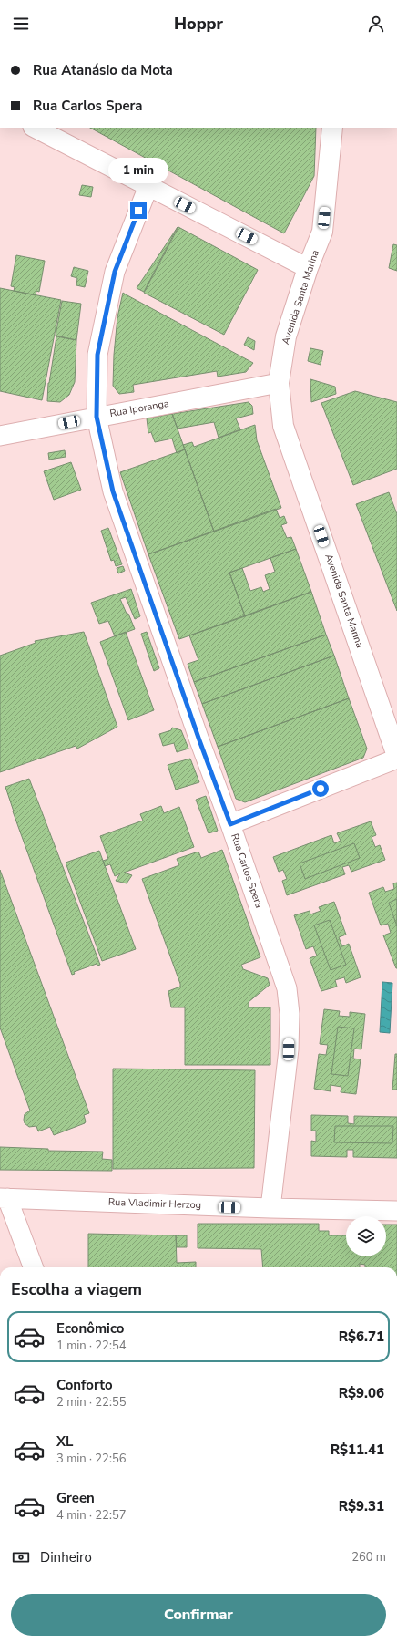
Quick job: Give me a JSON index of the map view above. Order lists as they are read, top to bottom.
{
  "streets": {
    "street": [
      "Avenida Santa Marina",
      "Rua Iporanga",
      "Rua Carlos Spera",
      "Rua Vladimir Herzog"
    ]
  },
  "crossings": [
    ["Avenida Santa Marina", "Rua Iporanga"],
    ["Rua Iporanga", "Rua Carlos Spera"],
    ["Rua Carlos Spera", "Rua Vladimir Herzog"]
  ],
  "page": {
    "header": "Hoppr",
    "banner": ["Rua Atanásio da Mota", "Rua Carlos Spera"],
    "bubble": "1 min",
    "heading": "Escolha a viagem",
    "list": [
      {
        "name": "Econômico",
        "note": "1 min · 22:54",
        "value": "R$6.71"
      },
      {
        "name": "Conforto",
        "note": "2 min · 22:55",
        "value": "R$9.06"
      },
      {
        "name": "XL",
        "note": "3 min · 22:56",
        "value": "R$11.41"
      },
      {
        "name": "Green",
        "note": "4 min · 22:57",
        "value": "R$9.31"
      }
    ],
    "pay": ["Dinheiro", "260 m"],
    "buttons": "Confirmar"
  }
}
